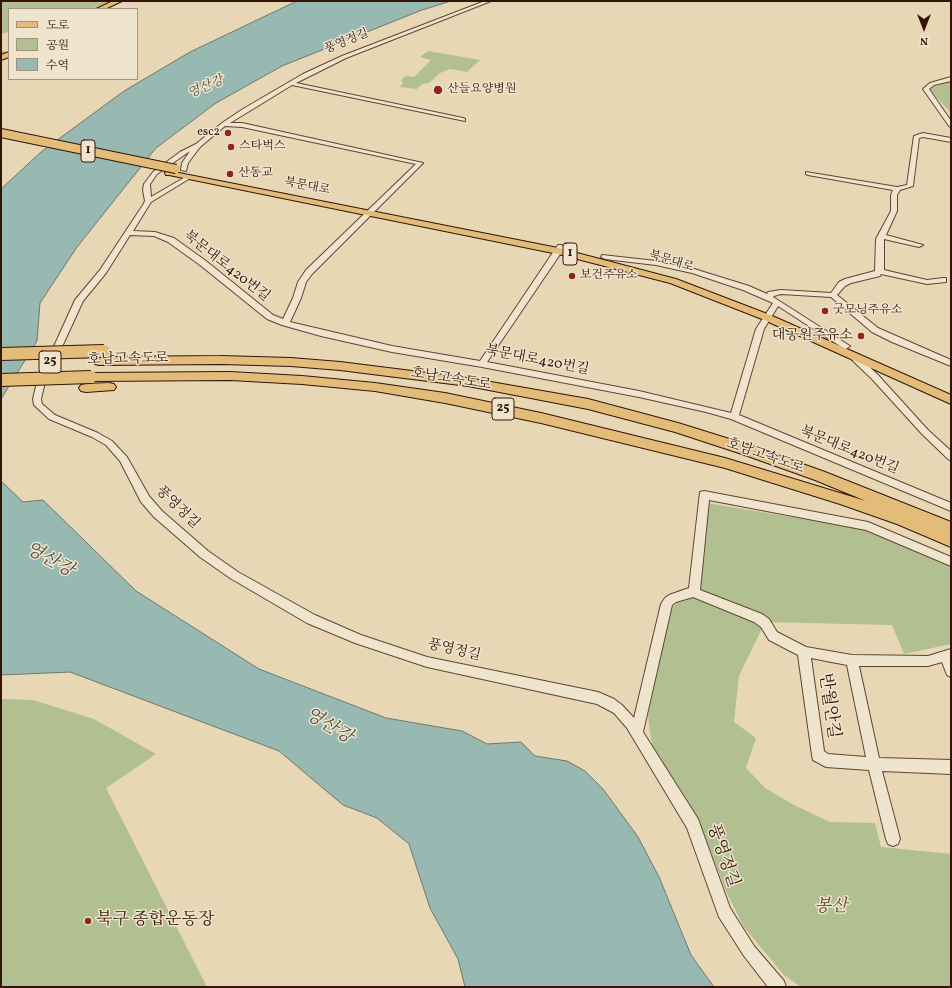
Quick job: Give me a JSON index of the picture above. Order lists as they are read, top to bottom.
{
  "streets": {
    "highway": ["호남고속도로", "25"],
    "main road": ["1", "북문대로"],
    "street": ["풍영정길", "북문대로420번길", "반월안길"]
  },
  "crossings": [
    ["풍영정길", "북문대로420번길"],
    ["1", "북문대로"]
  ],
  "water": ["영산강"],
  "parks": ["봉산"],
  "places": [
    "산들요양병원",
    "esc2",
    "스타벅스",
    "산동교",
    "보건주유소",
    "굿모닝주유소",
    "대공원주유소",
    "북구 종합운동장"
  ],
  "legend": ["도로", "공원", "수역"],
  "north": "bottom"
}
